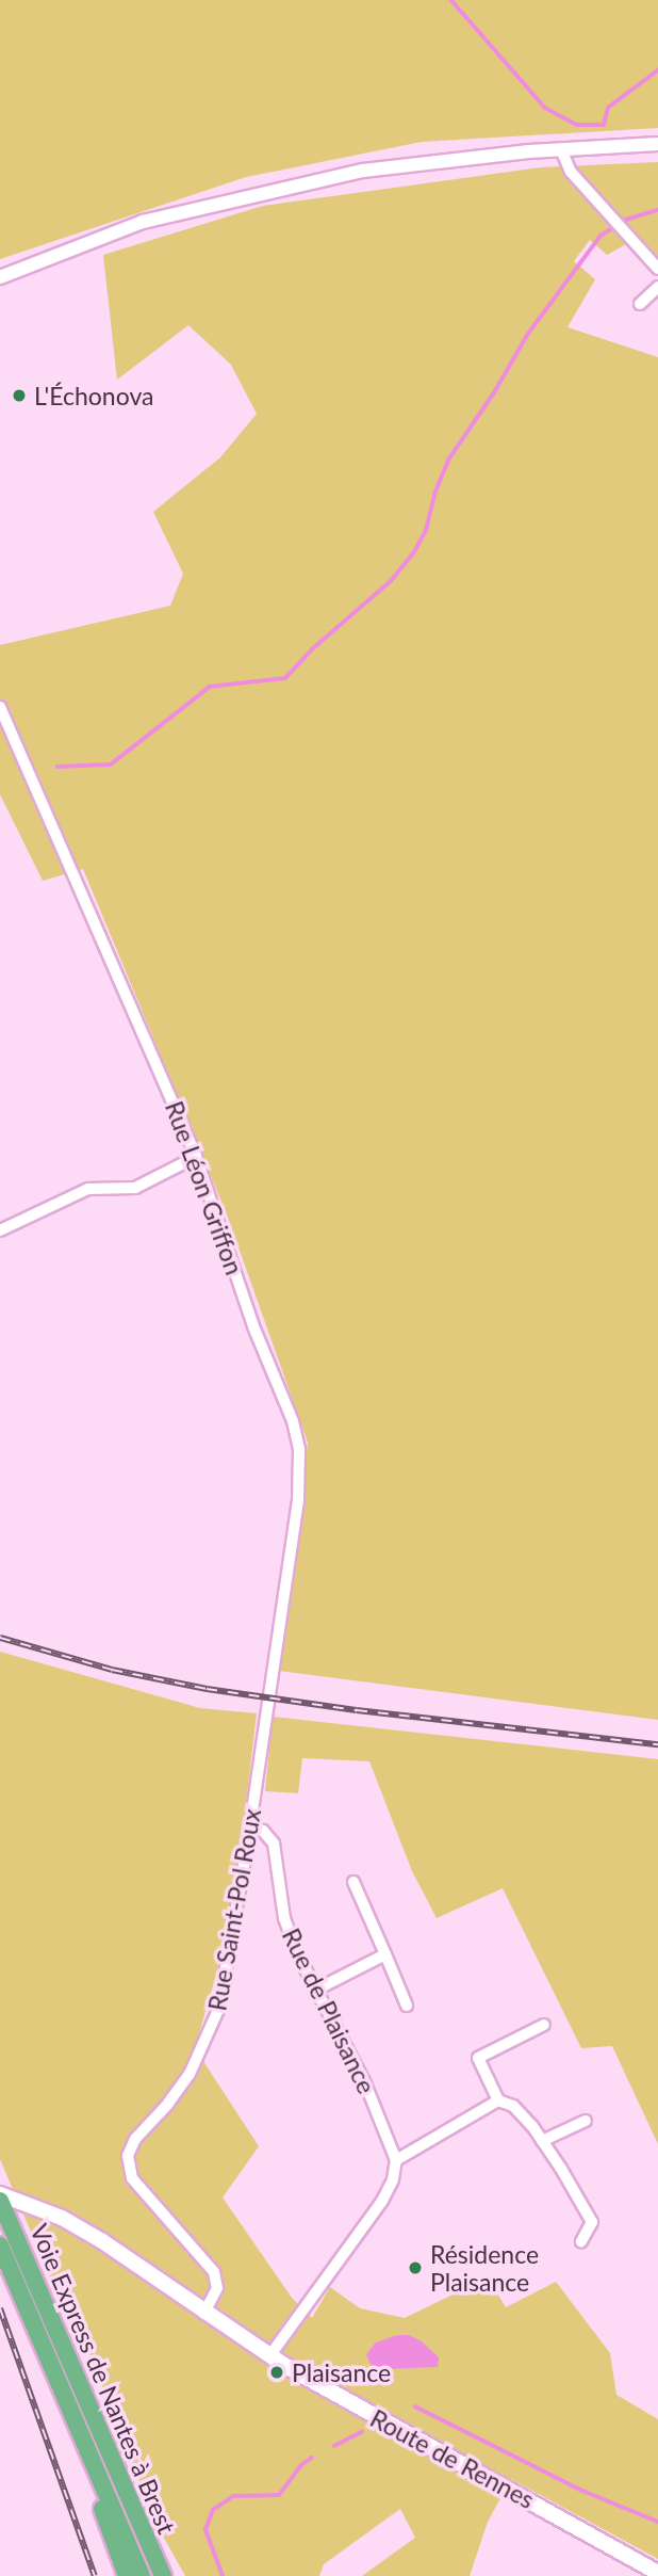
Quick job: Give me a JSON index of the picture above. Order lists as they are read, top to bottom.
{
  "streets": {
    "highway": ["Voie Express de Nantes à Brest"],
    "main road": ["Route de Rennes"],
    "street": ["Rue Léon Griffon", "Rue Saint-Pol Roux", "Rue de Plaisance"]
  },
  "crossings": [
    ["Rue Léon Griffon", "Rue Saint-Pol Roux"],
    ["Rue Saint-Pol Roux", "Rue de Plaisance"],
    ["Rue Saint-Pol Roux", "Route de Rennes"]
  ],
  "places": ["L'Échonova", "Résidence Plaisance", "Plaisance"]
}
